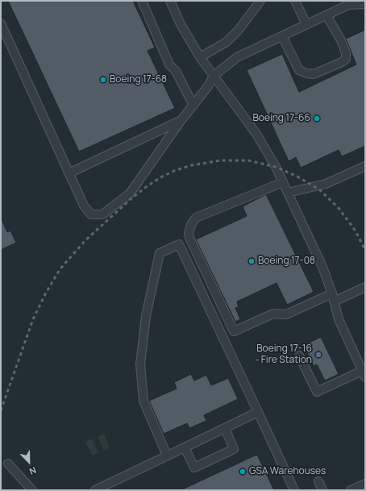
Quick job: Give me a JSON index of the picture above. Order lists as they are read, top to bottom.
{
  "places": [
    "Boeing 17-68",
    "Boeing 17-66",
    "Boeing 17-08",
    "Boeing 17-16 - Fire Station",
    "GSA Warehouses"
  ],
  "north": "bottom right"
}
